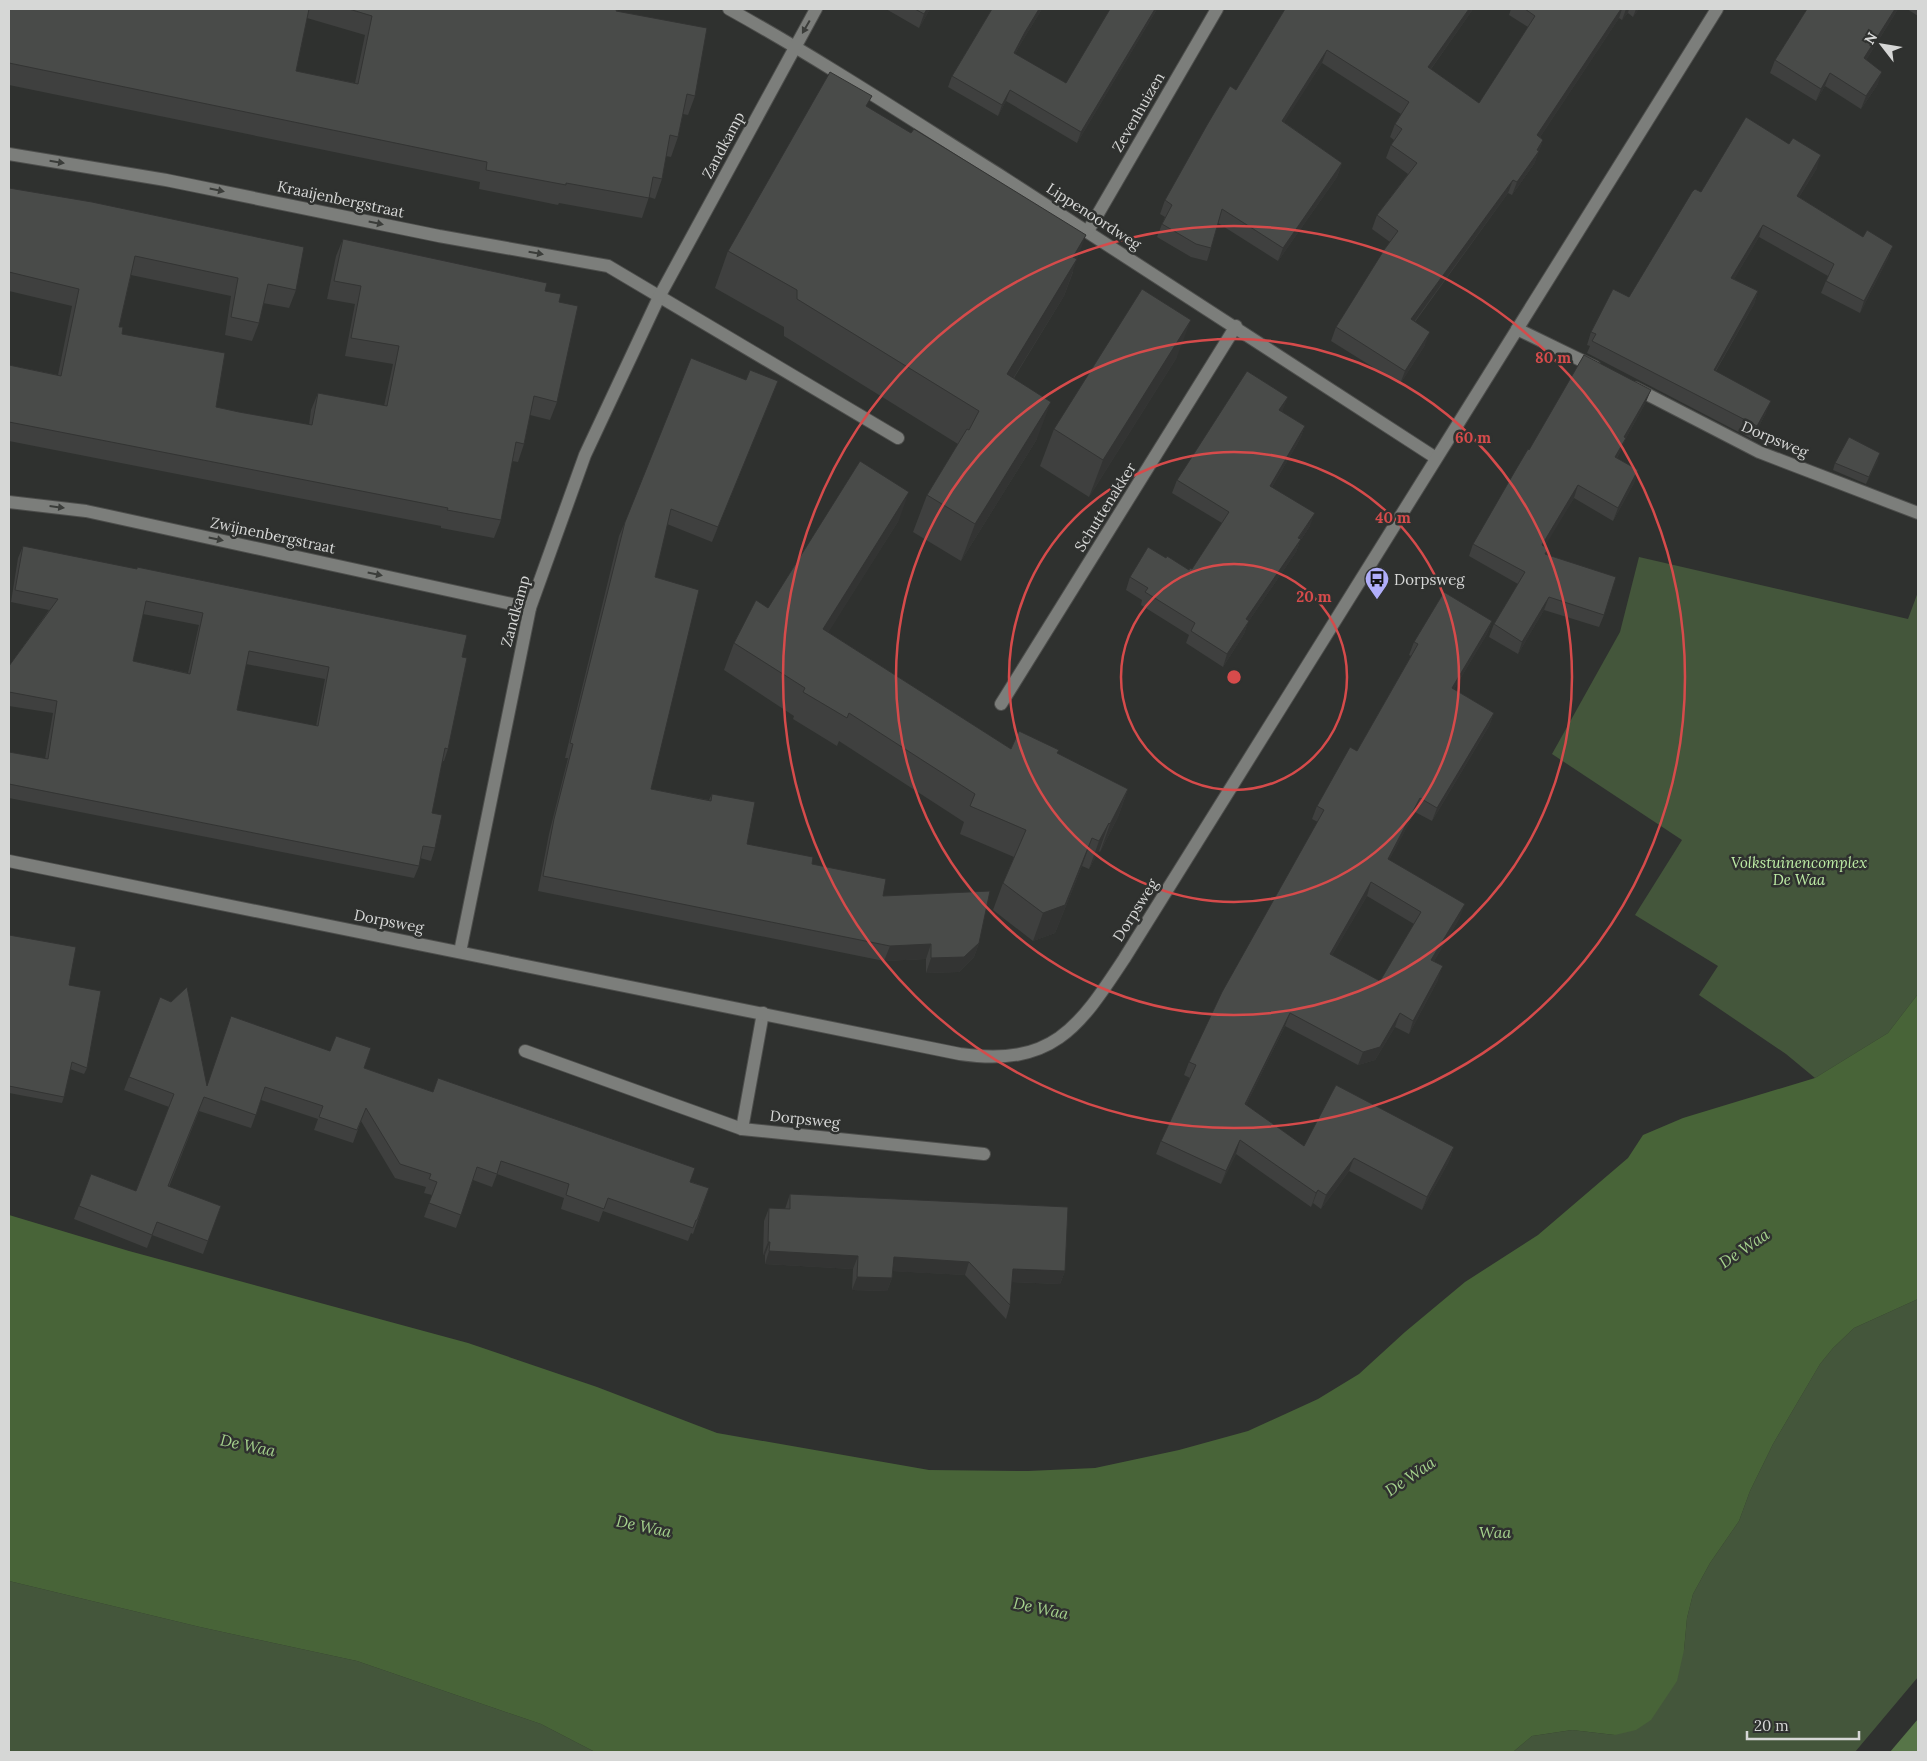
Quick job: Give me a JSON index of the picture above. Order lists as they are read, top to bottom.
{
  "streets": {
    "street": [
      "Zevenhuizen",
      "Zandkamp",
      "Kraaijenbergstraat",
      "Lippenoordweg",
      "Dorpsweg",
      "Schuttenakker",
      "Zwijnenbergstraat"
    ]
  },
  "crossings": [
    ["Zevenhuizen", "Lippenoordweg"],
    ["Zandkamp", "Kraaijenbergstraat"],
    ["Zandkamp", "Lippenoordweg"],
    ["Zandkamp", "Dorpsweg"],
    ["Zandkamp", "Zwijnenbergstraat"],
    ["Lippenoordweg", "Dorpsweg"],
    ["Lippenoordweg", "Schuttenakker"]
  ],
  "one_way": ["Kraaijenbergstraat", "Zwijnenbergstraat"],
  "water": ["De Waa", "Waa"],
  "parks": ["Volkstuinencomplex De Waa"],
  "places": {
    "bus stop": ["Dorpsweg"]
  },
  "scale_bar": "20 m",
  "north": "top left",
  "rings": [
    "80 m",
    "60 m",
    "40 m",
    "20 m"
  ]
}
